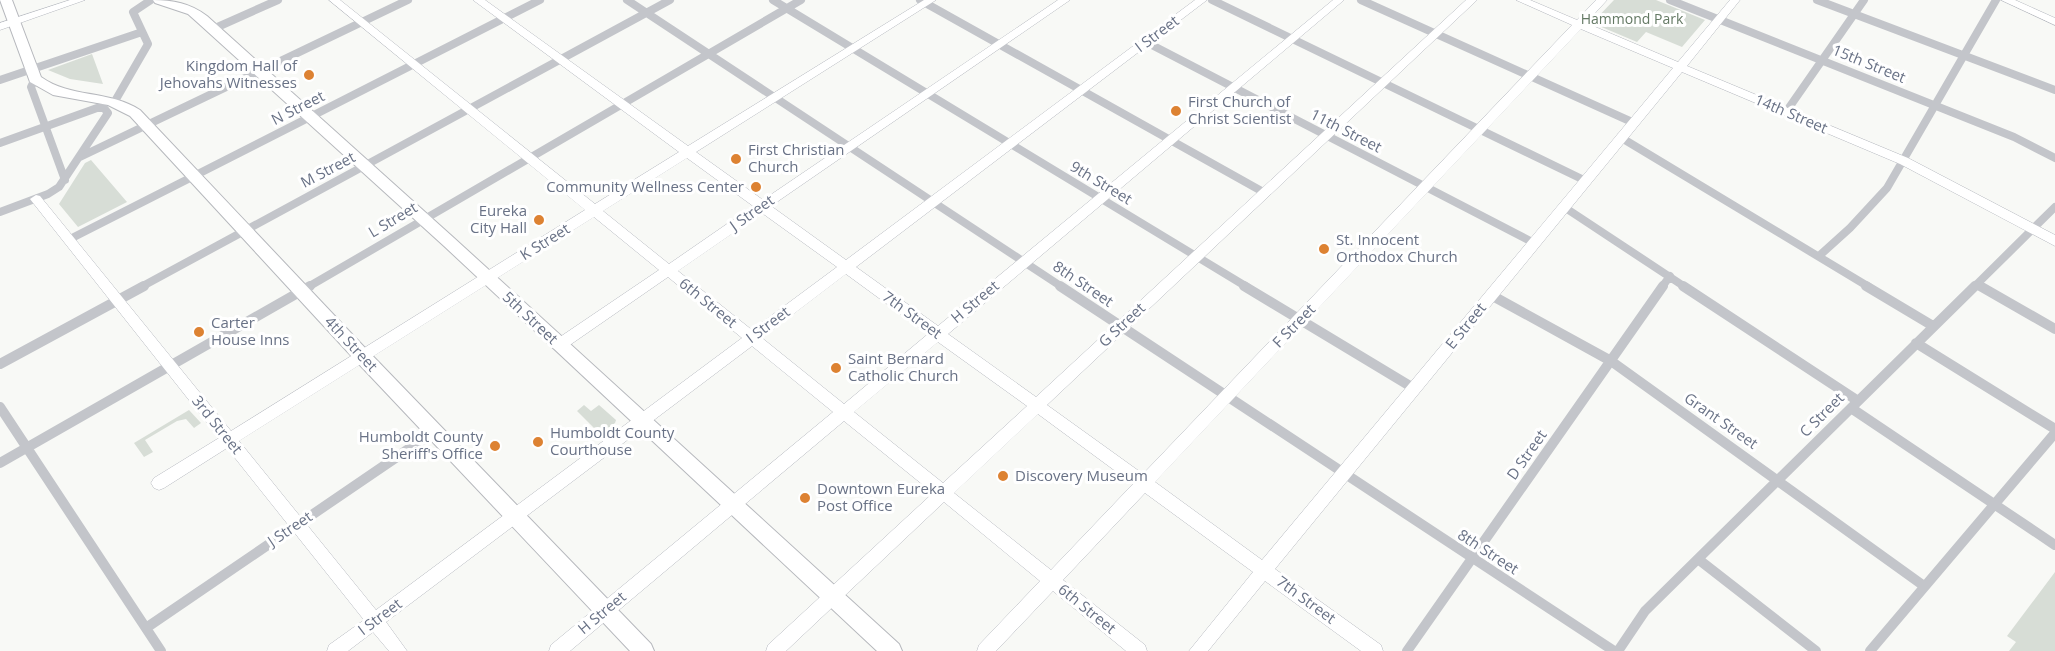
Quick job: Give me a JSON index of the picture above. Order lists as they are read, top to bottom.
{
  "streets": {
    "highway": ["5th Street", "4th Street"],
    "street": [
      "I Street",
      "15th Street",
      "N Street",
      "14th Street",
      "11th Street",
      "M Street",
      "9th Street",
      "J Street",
      "L Street",
      "K Street",
      "8th Street",
      "H Street",
      "6th Street",
      "7th Street",
      "G Street",
      "F Street",
      "E Street",
      "C Street",
      "Grant Street",
      "3rd Street",
      "D Street"
    ]
  },
  "crossings": [
    ["I Street", "11th Street"],
    ["I Street", "9th Street"],
    ["I Street", "8th Street"],
    ["I Street", "6th Street"],
    ["I Street", "7th Street"],
    ["I Street", "5th Street"],
    ["I Street", "4th Street"],
    ["I Street", "3rd Street"],
    ["15th Street", "E Street"],
    ["N Street", "6th Street"],
    ["N Street", "7th Street"],
    ["N Street", "5th Street"],
    ["N Street", "4th Street"],
    ["N Street", "3rd Street"],
    ["14th Street", "F Street"],
    ["14th Street", "E Street"],
    ["14th Street", "C Street"],
    ["11th Street", "H Street"],
    ["11th Street", "G Street"],
    ["11th Street", "F Street"],
    ["11th Street", "E Street"],
    ["M Street", "8th Street"],
    ["M Street", "6th Street"],
    ["M Street", "7th Street"],
    ["M Street", "5th Street"],
    ["M Street", "4th Street"],
    ["M Street", "3rd Street"],
    ["9th Street", "J Street"],
    ["9th Street", "L Street"],
    ["9th Street", "K Street"],
    ["9th Street", "H Street"],
    ["9th Street", "G Street"],
    ["9th Street", "F Street"],
    ["9th Street", "E Street"],
    ["J Street", "8th Street"],
    ["J Street", "6th Street"],
    ["J Street", "7th Street"],
    ["J Street", "5th Street"],
    ["J Street", "4th Street"],
    ["J Street", "3rd Street"],
    ["L Street", "8th Street"],
    ["L Street", "6th Street"],
    ["L Street", "7th Street"],
    ["L Street", "5th Street"],
    ["L Street", "4th Street"],
    ["L Street", "3rd Street"],
    ["K Street", "8th Street"],
    ["K Street", "6th Street"],
    ["K Street", "7th Street"],
    ["K Street", "5th Street"],
    ["K Street", "4th Street"],
    ["K Street", "3rd Street"],
    ["8th Street", "H Street"],
    ["8th Street", "G Street"],
    ["8th Street", "F Street"],
    ["8th Street", "E Street"],
    ["8th Street", "D Street"],
    ["H Street", "6th Street"],
    ["H Street", "7th Street"],
    ["H Street", "5th Street"],
    ["H Street", "4th Street"],
    ["6th Street", "G Street"],
    ["6th Street", "F Street"],
    ["7th Street", "G Street"],
    ["7th Street", "F Street"],
    ["7th Street", "E Street"],
    ["5th Street", "G Street"],
    ["E Street", "Grant Street"],
    ["C Street", "Grant Street"],
    ["Grant Street", "D Street"]
  ],
  "parks": ["Hammond Park"],
  "places": [
    "Kingdom Hall of Jehovahs Witnesses",
    "First Church of Christ Scientist",
    "First Christian Church",
    "Community Wellness Center",
    "Eureka City Hall",
    "St. Innocent Orthodox Church",
    "Carter House Inns",
    "Saint Bernard Catholic Church",
    "Humboldt County Courthouse",
    "Humboldt County Sheriff's Office",
    "Discovery Museum",
    "Downtown Eureka Post Office"
  ]
}
